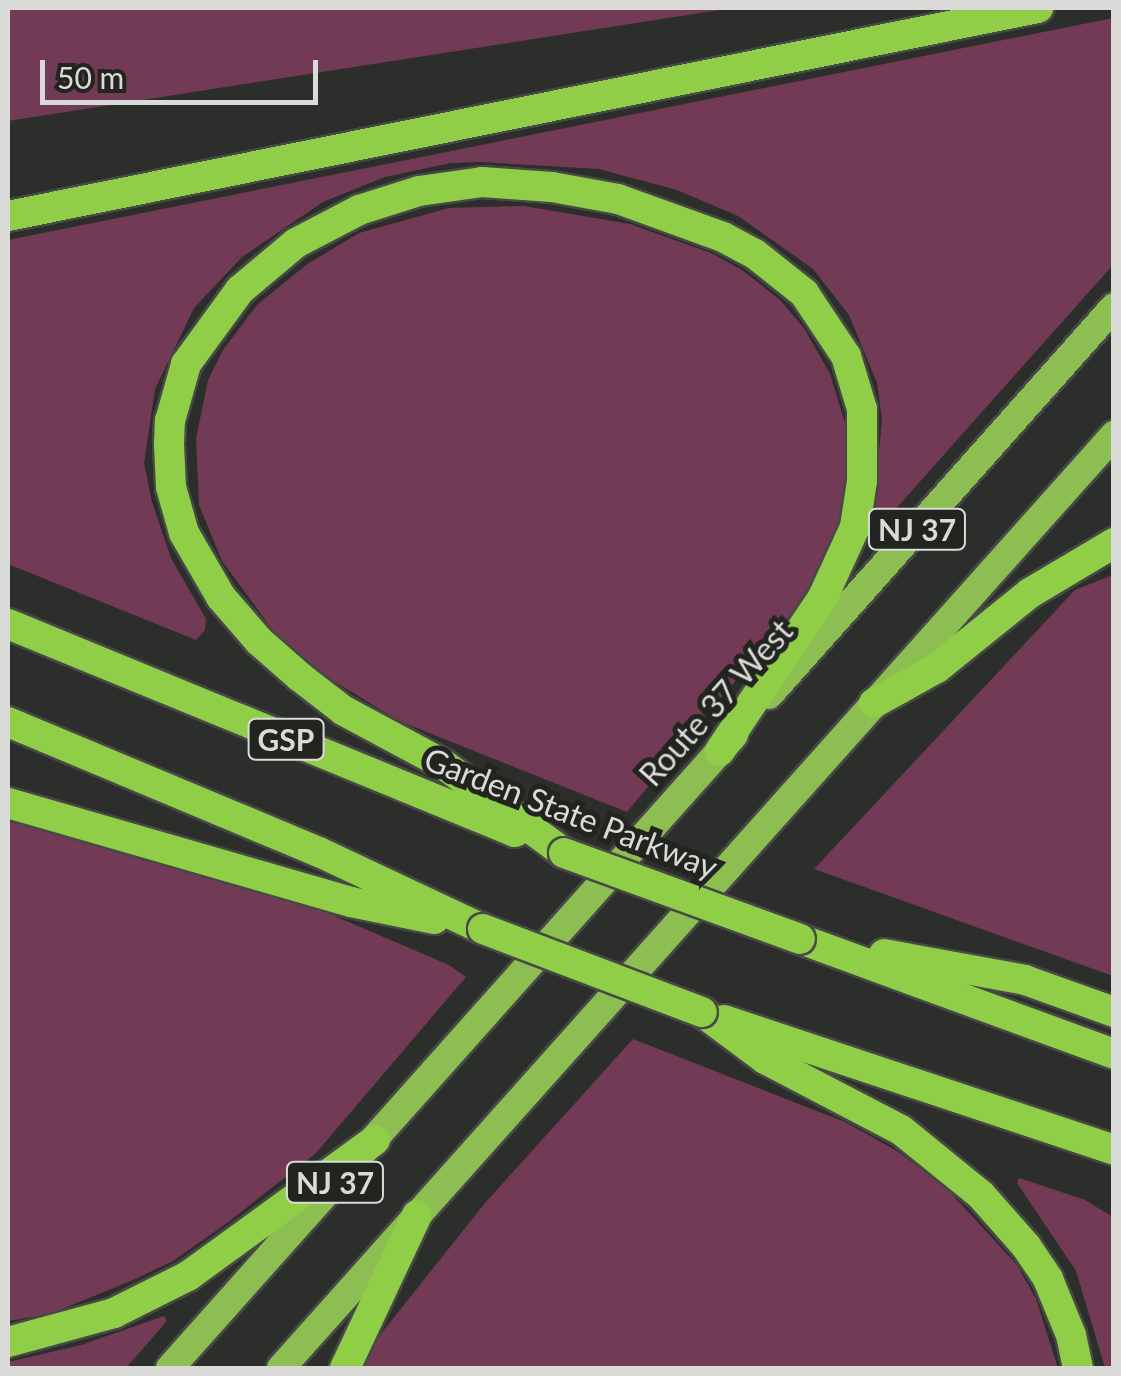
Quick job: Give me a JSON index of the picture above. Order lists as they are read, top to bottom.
{
  "streets": {
    "highway": [
      "NJ 37",
      "Route 37 West",
      "GSP",
      "Garden State Parkway"
    ]
  },
  "scale_bar": "50 m"
}
